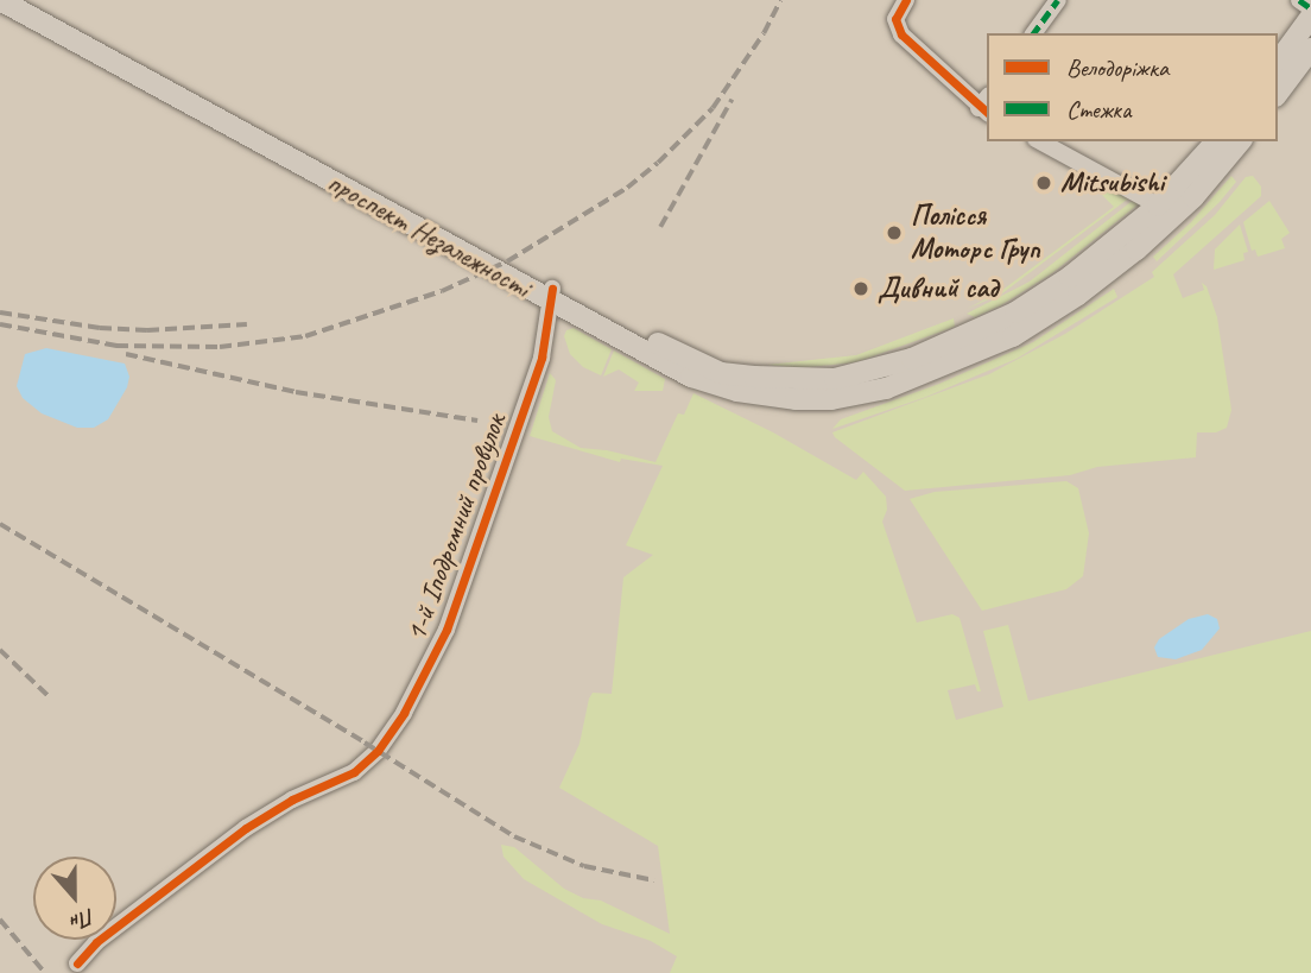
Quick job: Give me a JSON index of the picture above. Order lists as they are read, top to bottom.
{
  "streets": {
    "main road": ["проспект Незалежності"],
    "street": ["1-й Іподромний провулок"]
  },
  "crossings": [
    ["проспект Незалежності", "1-й Іподромний провулок"]
  ],
  "places": ["Mitsubishi", "Полісся Моторс Груп", "Дивний сад"],
  "legend": ["Велодоріжка", "Стежка"],
  "north": "bottom"
}
